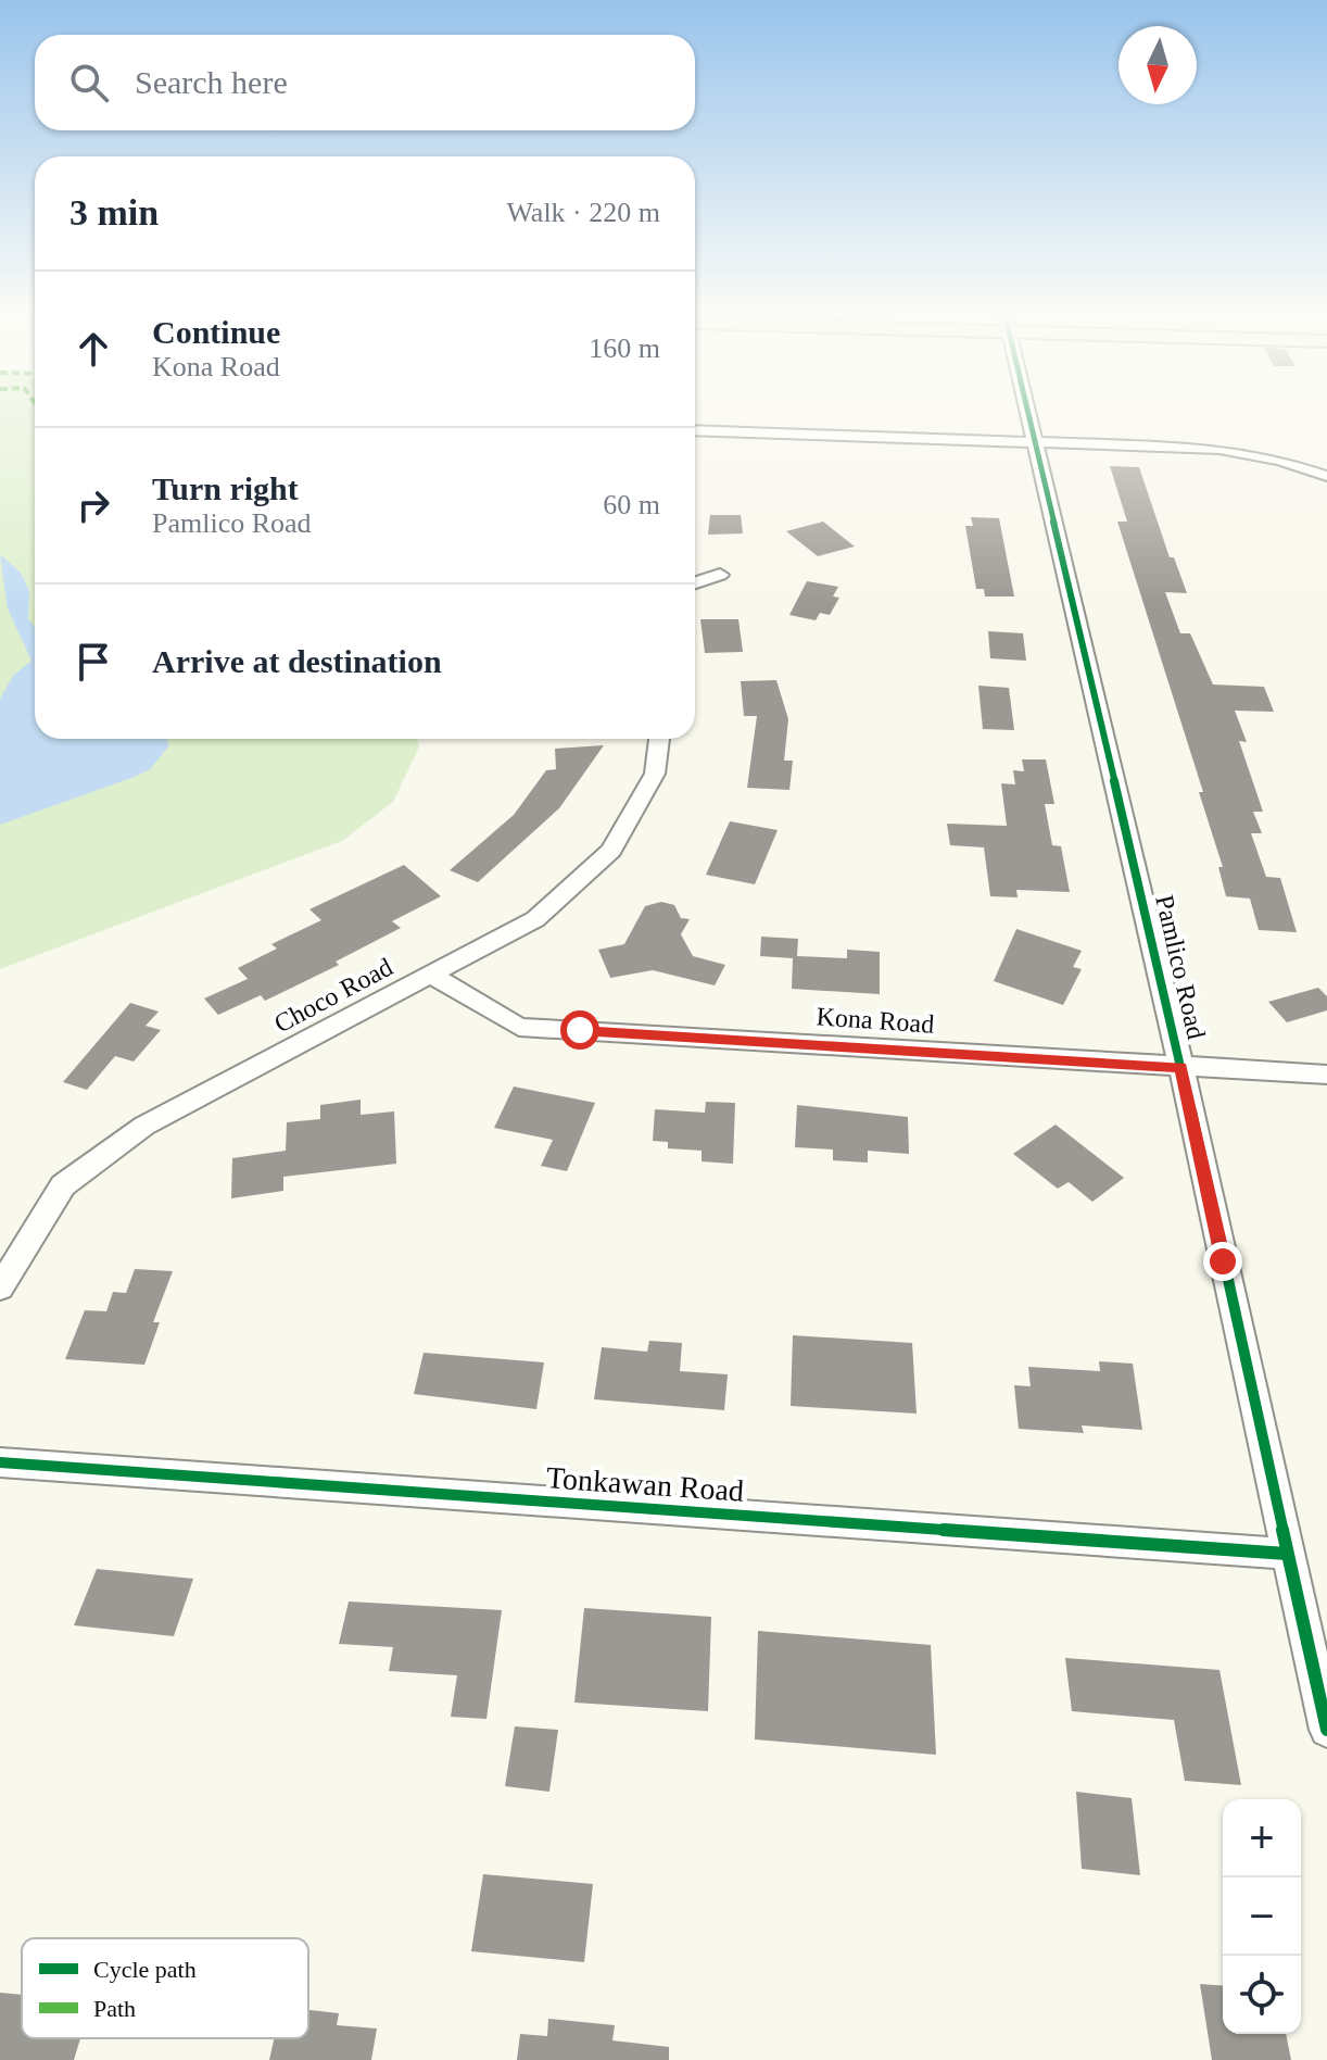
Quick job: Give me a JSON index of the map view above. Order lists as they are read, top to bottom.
{
  "streets": {
    "street": [
      "Pamlico Road",
      "Choco Road",
      "Kona Road",
      "Tonkawan Road"
    ]
  },
  "crossings": [
    ["Pamlico Road", "Kona Road"],
    ["Pamlico Road", "Tonkawan Road"],
    ["Choco Road", "Kona Road"]
  ],
  "legend": ["Cycle path", "Path"],
  "north": "bottom",
  "page": {
    "search": "Search here",
    "heading": ["3 min", "Walk · 220 m"],
    "list": [
      ["Continue", "Kona Road", "160 m"],
      ["Turn right", "Pamlico Road", "60 m"],
      "Arrive at destination"
    ],
    "map_buttons": ["+", "−"]
  }
}
